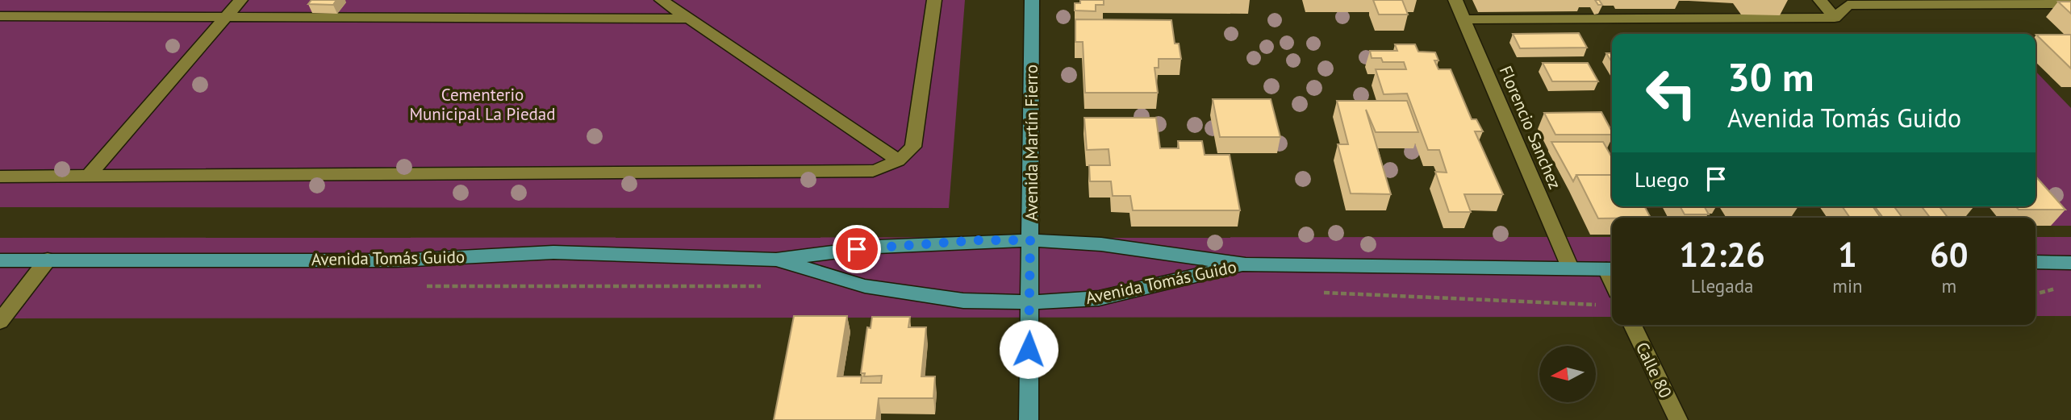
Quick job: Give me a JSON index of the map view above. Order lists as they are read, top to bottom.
{
  "streets": {
    "main road": ["Avenida Martín Fierro", "Avenida Tomás Guido"],
    "street": ["Florencio Sanchez", "Calle 80"]
  },
  "crossings": [
    ["Florencio Sanchez", "Avenida Tomás Guido"],
    ["Avenida Martín Fierro", "Avenida Tomás Guido"]
  ],
  "parks": ["Cementerio Municipal La Piedad"],
  "north": "left",
  "page": {
    "turn": ["30 m", "Avenida Tomás Guido"],
    "then": "Luego",
    "eta": [
      "12:26",
      "Llegada",
      "1",
      "min",
      "60",
      "m"
    ]
  }
}
